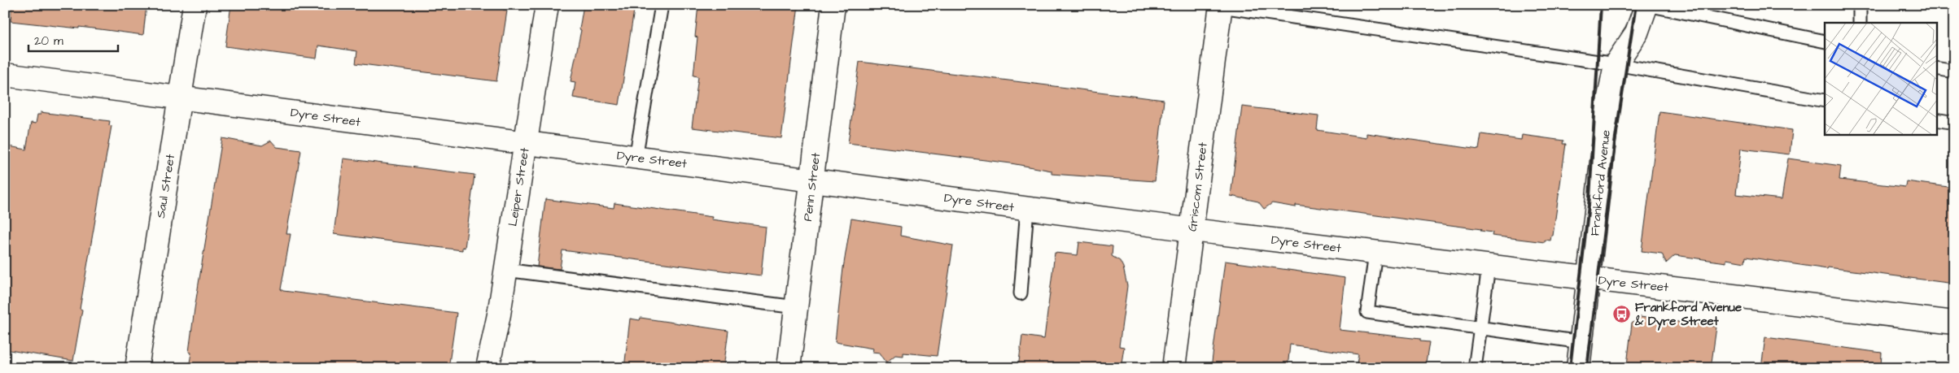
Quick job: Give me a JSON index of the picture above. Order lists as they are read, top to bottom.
{
  "streets": {
    "street": [
      "Dyre Street",
      "Frankford Avenue",
      "Saul Street",
      "Leiper Street",
      "Penn Street",
      "Griscom Street"
    ]
  },
  "crossings": [
    ["Dyre Street", "Frankford Avenue"],
    ["Dyre Street", "Saul Street"],
    ["Dyre Street", "Leiper Street"],
    ["Dyre Street", "Penn Street"],
    ["Dyre Street", "Griscom Street"]
  ],
  "places": {
    "bus stop": ["Frankford Avenue & Dyre Street"]
  },
  "scale_bar": "20 m"
}
